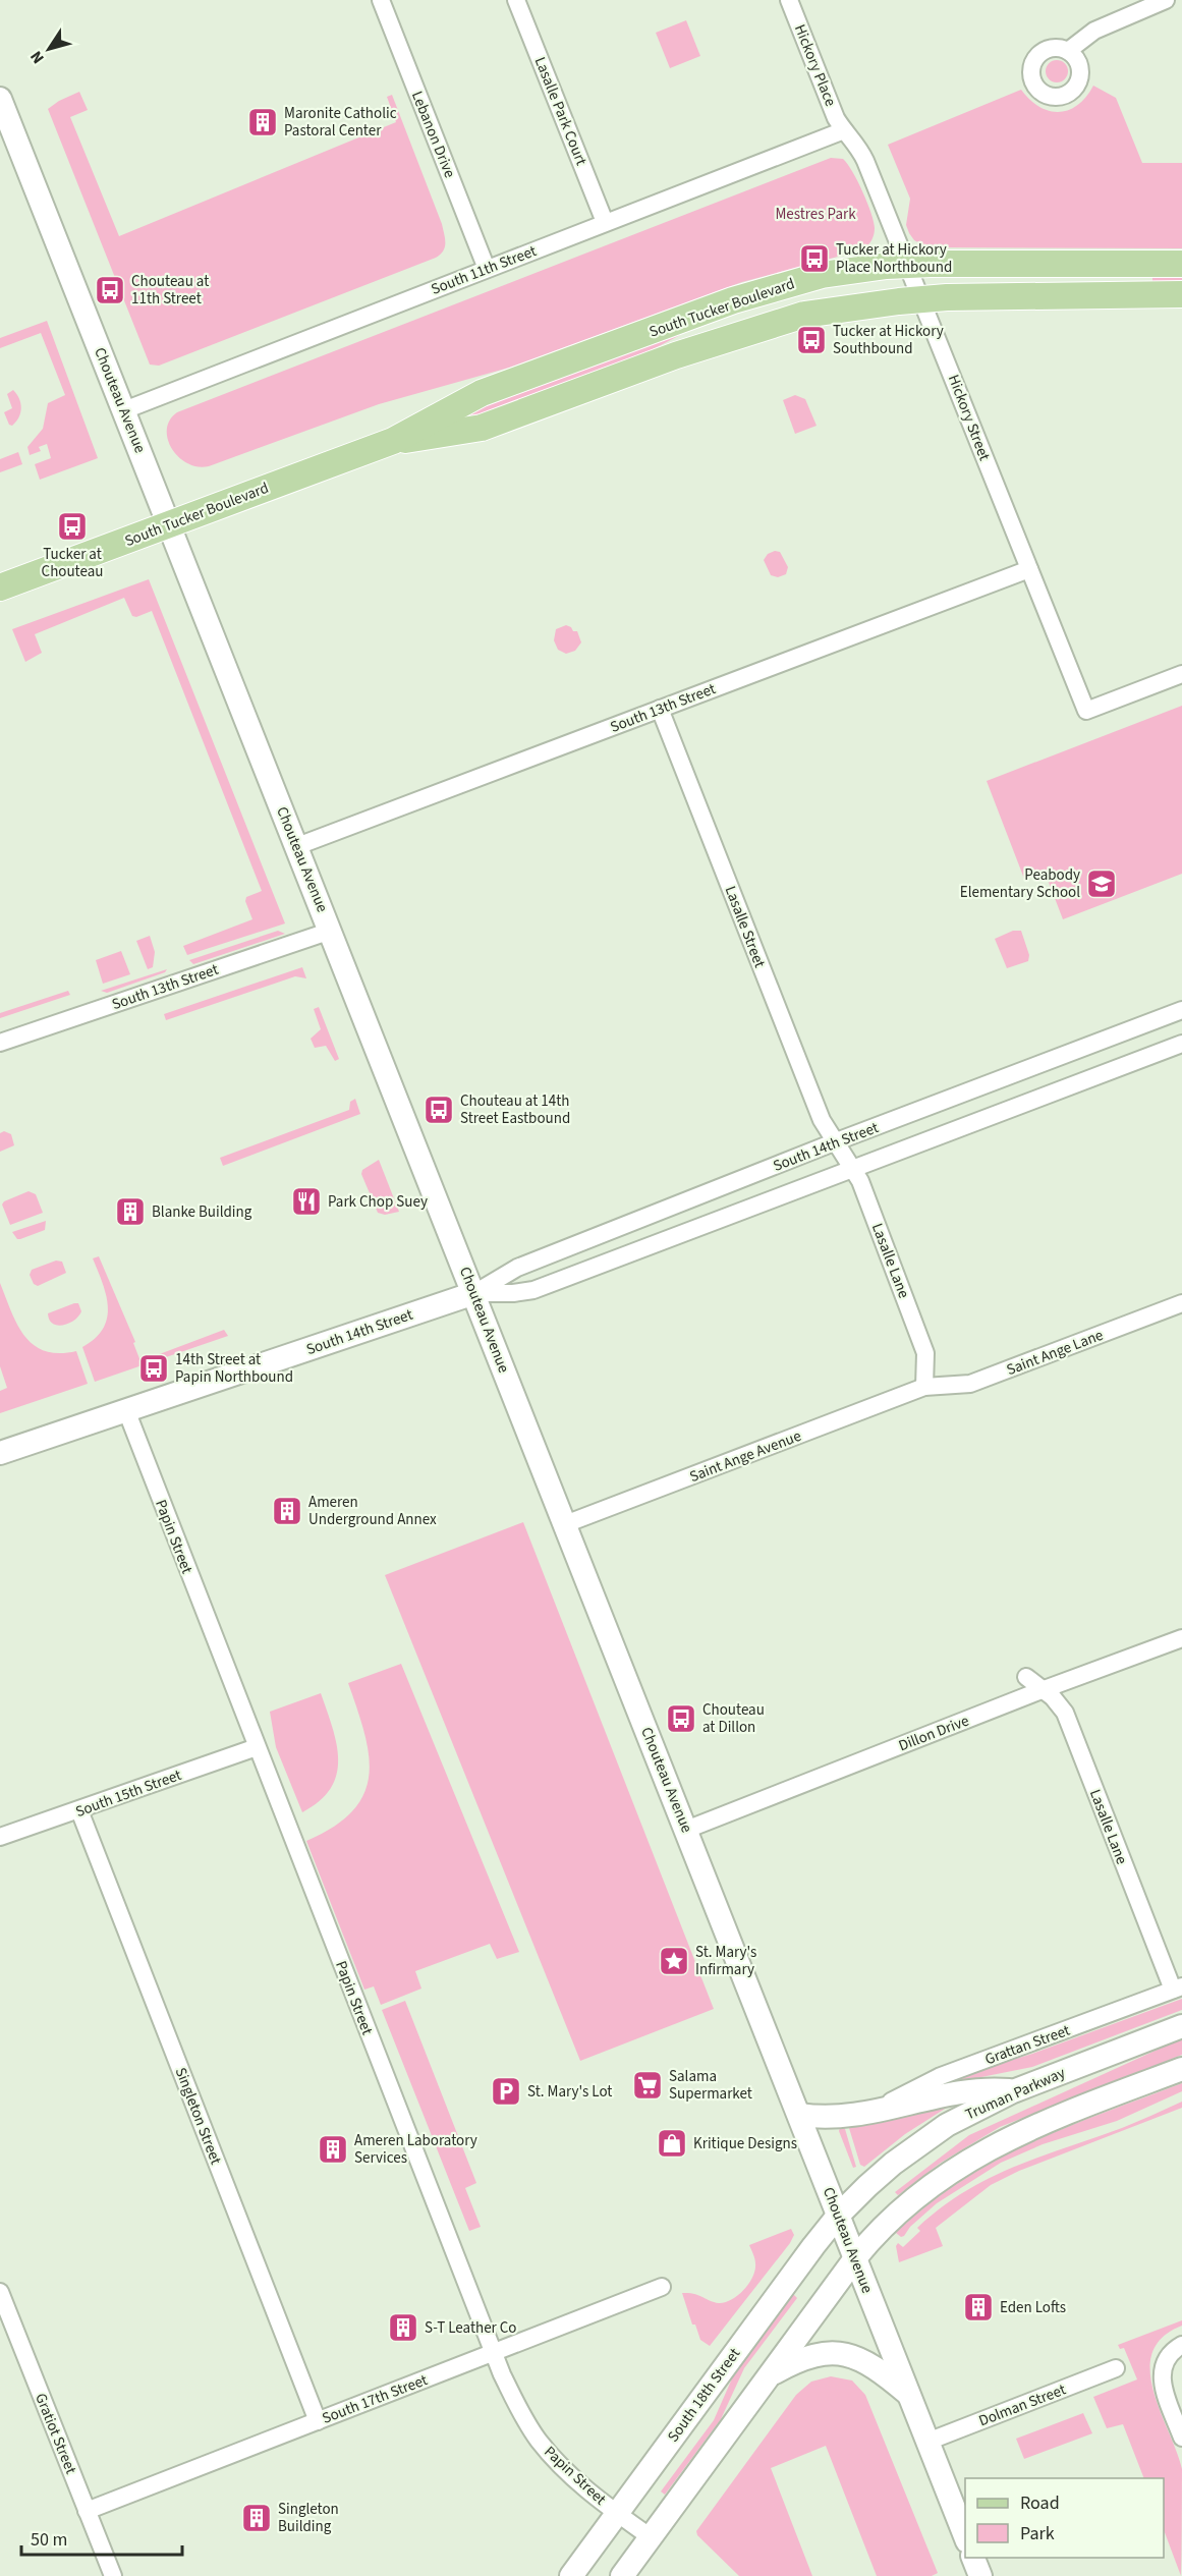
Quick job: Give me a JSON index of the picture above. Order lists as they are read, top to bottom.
{
  "streets": {
    "main road": [
      "South Tucker Boulevard",
      "Chouteau Avenue",
      "South 14th Street",
      "Truman Parkway",
      "South 18th Street"
    ],
    "street": [
      "Hickory Place",
      "Lasalle Park Court",
      "Lebanon Drive",
      "South 11th Street",
      "Hickory Street",
      "South 13th Street",
      "Lasalle Street",
      "Lasalle Lane",
      "Saint Ange Lane",
      "Saint Ange Avenue",
      "Papin Street",
      "Dillon Drive",
      "South 15th Street",
      "Grattan Street",
      "Singleton Street",
      "South 17th Street",
      "Dolman Street",
      "Gratiot Street"
    ]
  },
  "crossings": [
    ["Hickory Place", "South 11th Street"],
    ["Hickory Place", "Hickory Street"],
    ["Lasalle Park Court", "South 11th Street"],
    ["Lebanon Drive", "South 11th Street"],
    ["South 11th Street", "Chouteau Avenue"],
    ["South 11th Street", "Hickory Street"],
    ["South Tucker Boulevard", "Chouteau Avenue"],
    ["South Tucker Boulevard", "Hickory Street"],
    ["Chouteau Avenue", "South 13th Street"],
    ["Chouteau Avenue", "South 14th Street"],
    ["Chouteau Avenue", "Saint Ange Avenue"],
    ["Chouteau Avenue", "Dillon Drive"],
    ["Chouteau Avenue", "Truman Parkway"],
    ["Chouteau Avenue", "South 18th Street"],
    ["Chouteau Avenue", "Dolman Street"],
    ["Hickory Street", "South 13th Street"],
    ["South 13th Street", "Lasalle Street"],
    ["Lasalle Street", "South 14th Street"],
    ["Lasalle Street", "Lasalle Lane"],
    ["South 14th Street", "Lasalle Lane"],
    ["South 14th Street", "Papin Street"],
    ["Lasalle Lane", "Saint Ange Lane"],
    ["Lasalle Lane", "Saint Ange Avenue"],
    ["Lasalle Lane", "Dillon Drive"],
    ["Lasalle Lane", "Grattan Street"],
    ["Saint Ange Lane", "Saint Ange Avenue"],
    ["Papin Street", "South 15th Street"],
    ["Papin Street", "South 18th Street"],
    ["Papin Street", "South 17th Street"],
    ["South 15th Street", "Singleton Street"],
    ["Truman Parkway", "South 18th Street"],
    ["Singleton Street", "South 17th Street"],
    ["South 17th Street", "Gratiot Street"]
  ],
  "parks": ["Mestres Park"],
  "places": {
    "building": [
      "Maronite Catholic Pastoral Center",
      "Blanke Building",
      "Ameren Underground Annex",
      "Ameren Laboratory Services",
      "Eden Lofts",
      "S-T Leather Co",
      "Singleton Building"
    ],
    "bus stop": [
      "Tucker at Hickory Place Northbound",
      "Chouteau at 11th Street",
      "Tucker at Hickory Southbound",
      "Tucker at Chouteau",
      "Chouteau at 14th Street Eastbound",
      "14th Street at Papin Northbound",
      "Chouteau at Dillon"
    ],
    "school or university": ["Peabody Elementary School"],
    "restaurant": ["Park Chop Suey"],
    "place": ["St. Mary's Infirmary"],
    "supermarket": ["Salama Supermarket"],
    "parking": ["St. Mary's Lot"],
    "shop": ["Kritique Designs"]
  },
  "legend": ["Road", "Park"],
  "scale_bar": "50 m",
  "north": "bottom left"
}
